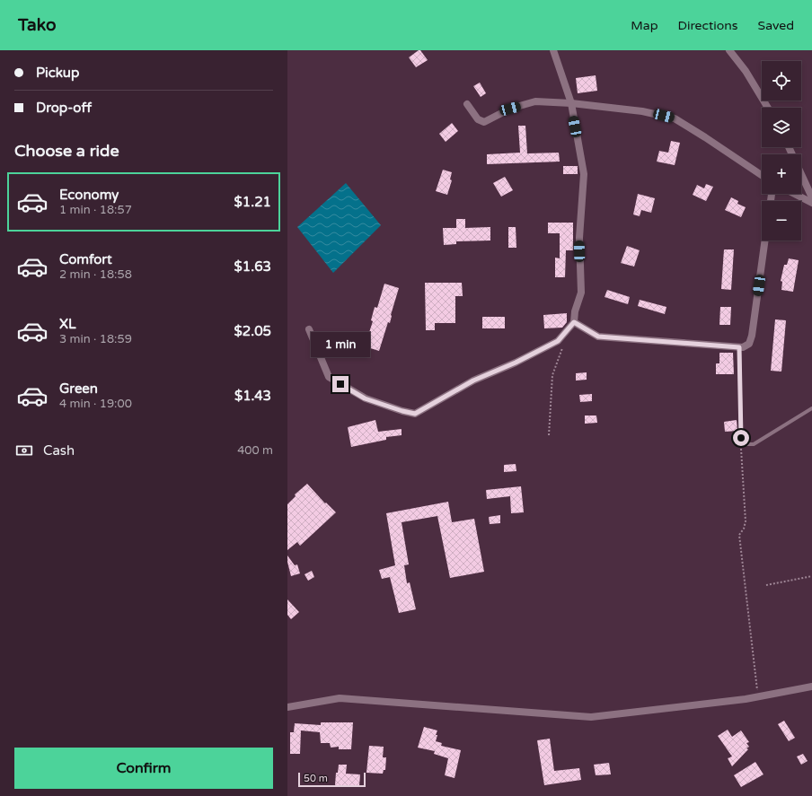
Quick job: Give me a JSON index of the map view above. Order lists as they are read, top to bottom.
{
  "scale_bar": "50 m",
  "page": {
    "header": "Tako",
    "nav": ["Map", "Directions", "Saved"],
    "banner": ["Pickup", "Drop-off"],
    "map_buttons": ["+", "−"],
    "heading": "Choose a ride",
    "list": [
      {
        "name": "Economy",
        "note": "1 min · 18:57",
        "value": "$1.21"
      },
      {
        "name": "Comfort",
        "note": "2 min · 18:58",
        "value": "$1.63"
      },
      {
        "name": "XL",
        "note": "3 min · 18:59",
        "value": "$2.05"
      },
      {
        "name": "Green",
        "note": "4 min · 19:00",
        "value": "$1.43"
      }
    ],
    "bubble": "1 min",
    "pay": ["Cash", "400 m"],
    "buttons": "Confirm",
    "scale": "50 m"
  }
}
